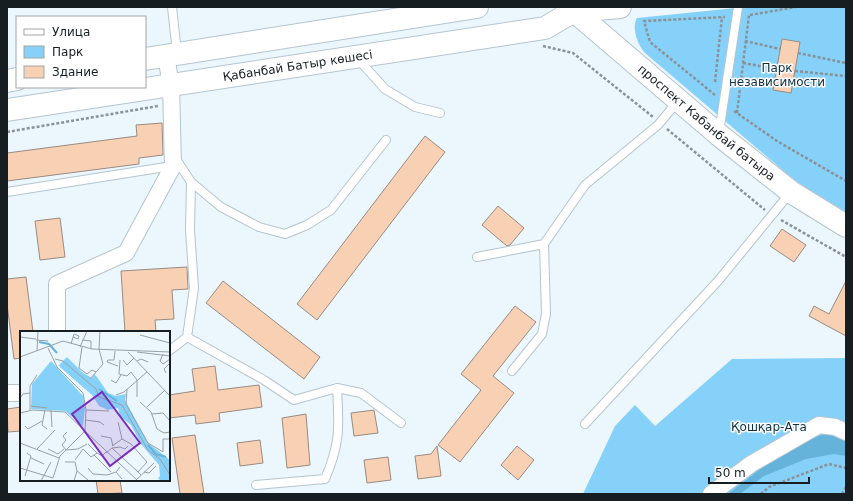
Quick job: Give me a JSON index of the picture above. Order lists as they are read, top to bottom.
{
  "streets": {
    "main road": ["Қабанбай Батыр көшесі", "проспект Кабанбай батыра"]
  },
  "crossings": [
    ["Қабанбай Батыр көшесі", "проспект Кабанбай батыра"]
  ],
  "parks": ["Парк независимости", "Қошқар-Ата"],
  "legend": ["Улица", "Парк", "Здание"],
  "scale_bar": "50 m"
}
